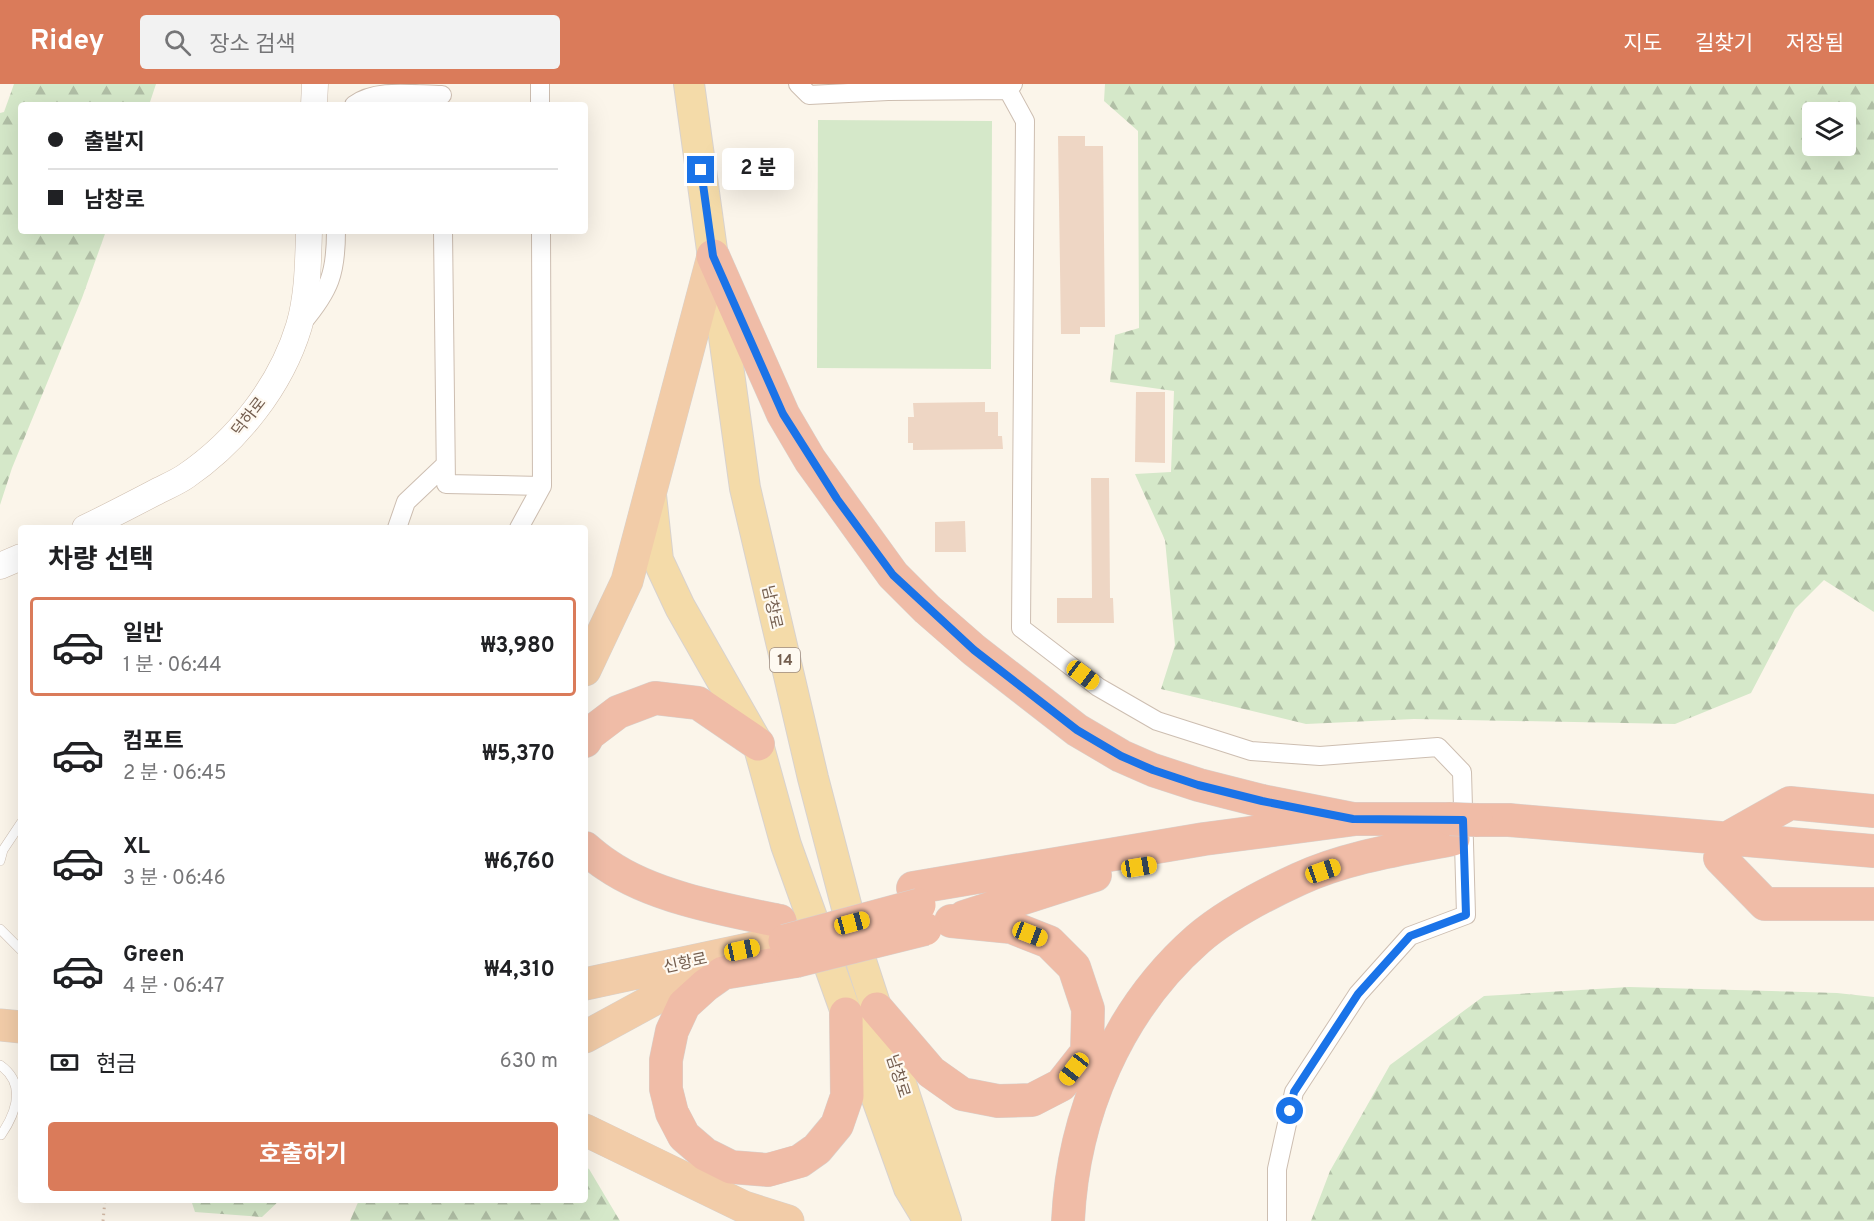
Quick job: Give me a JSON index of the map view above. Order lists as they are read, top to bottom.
{
  "streets": {
    "highway": ["신항로"],
    "main road": ["덕하로", "남창로", "14"]
  },
  "page": {
    "header": "Ridey",
    "search": "장소 검색",
    "nav": ["지도", "길찾기", "저장됨"],
    "banner": ["출발지", "남창로"],
    "bubble": "2 분",
    "heading": "차량 선택",
    "list": [
      {
        "name": "일반",
        "note": "1 분 · 06:44",
        "value": "₩3,980"
      },
      {
        "name": "컴포트",
        "note": "2 분 · 06:45",
        "value": "₩5,370"
      },
      {
        "name": "XL",
        "note": "3 분 · 06:46",
        "value": "₩6,760"
      },
      {
        "name": "Green",
        "note": "4 분 · 06:47",
        "value": "₩4,310"
      }
    ],
    "pay": ["현금", "630 m"],
    "buttons": "호출하기"
  }
}
